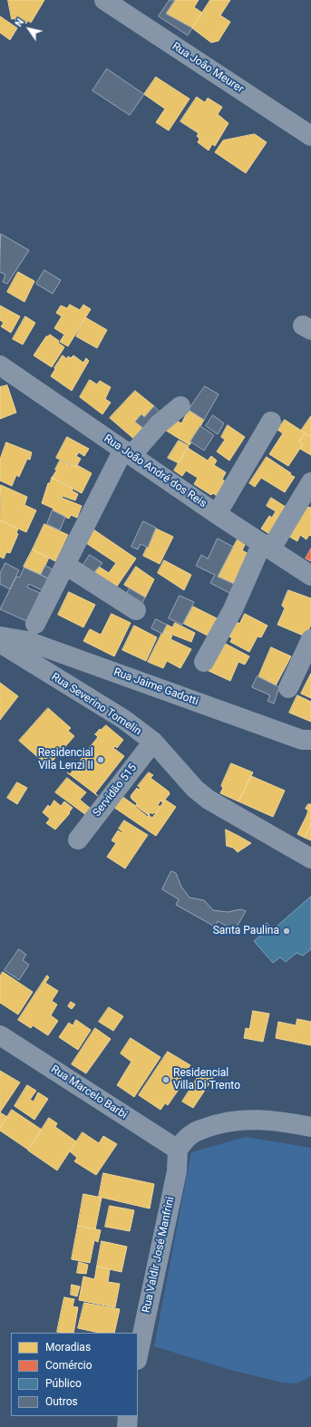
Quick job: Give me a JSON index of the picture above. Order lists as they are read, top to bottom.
{
  "streets": {
    "street": [
      "Rua João Meurer",
      "Rua João André dos Reis",
      "Rua Jaime Gadotti",
      "Rua Severino Tomelin",
      "Servidão 515",
      "Rua Marcelo Barbi",
      "Rua Valdir José Manfrini"
    ]
  },
  "crossings": [
    ["Rua Severino Tomelin", "Servidão 515"],
    ["Rua Marcelo Barbi", "Rua Valdir José Manfrini"]
  ],
  "places": ["Residencial Vila Lenzi II", "Santa Paulina", "Residencial Villa Di Trento"],
  "legend": [
    "Moradias",
    "Comércio",
    "Público",
    "Outros"
  ],
  "north": "top left"
}
